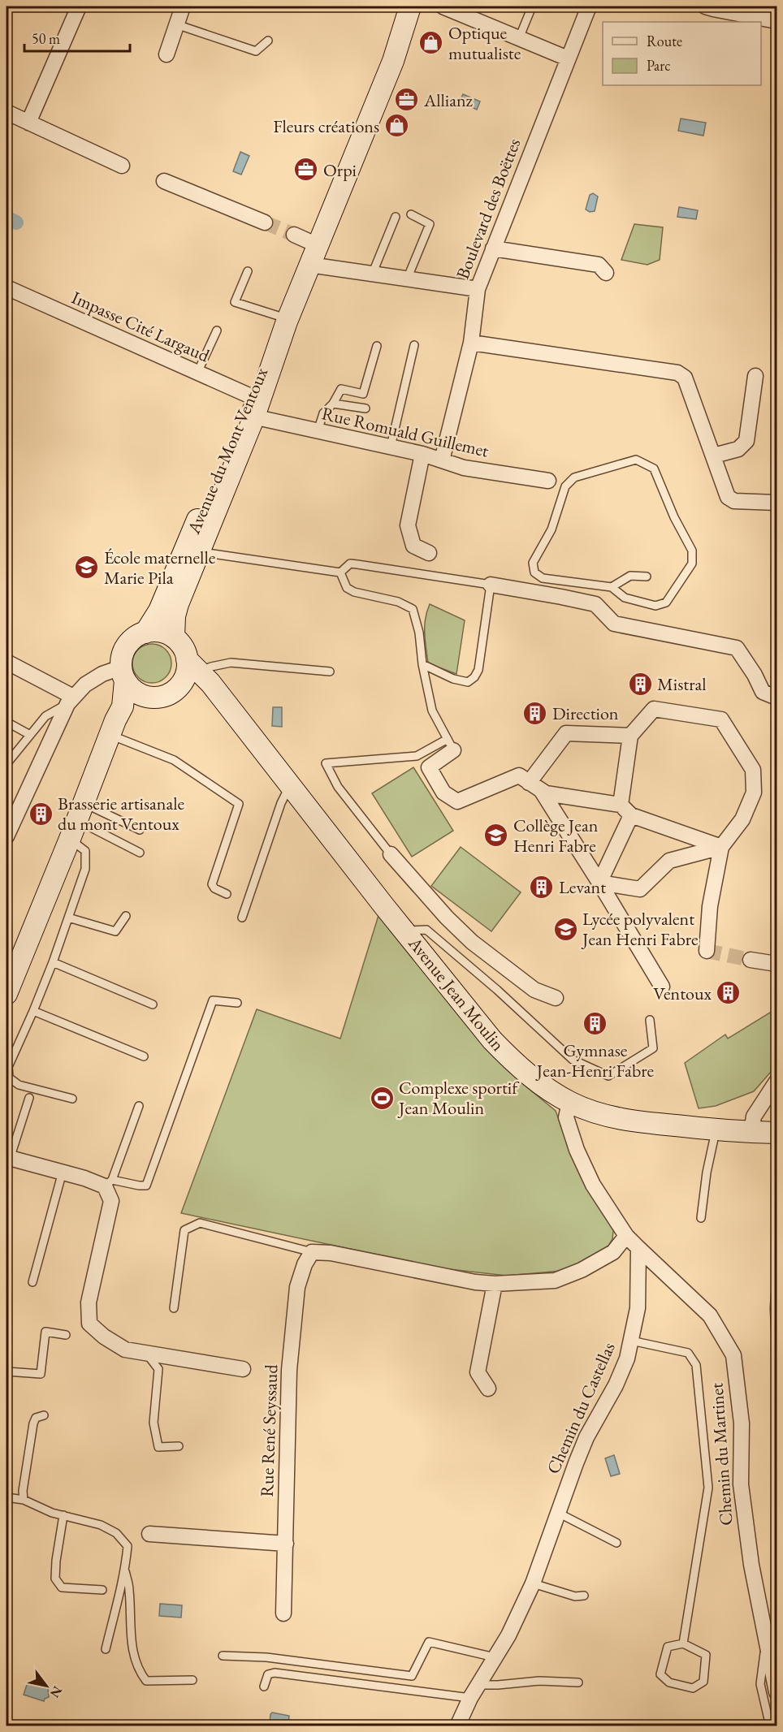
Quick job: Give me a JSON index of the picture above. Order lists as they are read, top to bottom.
{
  "streets": {
    "main road": ["Avenue du Mont Ventoux", "Avenue Jean Moulin"],
    "street": [
      "Boulevard des Boëttes",
      "Impasse Cité Largaud",
      "Rue Romuald Guillemet",
      "Chemin du Castellas",
      "Rue René Seyssaud",
      "Chemin du Martinet"
    ]
  },
  "crossings": [
    ["Boulevard des Boëttes", "Rue Romuald Guillemet"],
    ["Impasse Cité Largaud", "Rue Romuald Guillemet"],
    ["Impasse Cité Largaud", "Avenue du Mont Ventoux"],
    ["Rue Romuald Guillemet", "Avenue du Mont Ventoux"],
    ["Avenue du Mont Ventoux", "Avenue Jean Moulin"],
    ["Chemin du Castellas", "Chemin du Martinet"]
  ],
  "places": {
    "shop": ["Optique mutualiste", "Fleurs créations"],
    "office": ["Allianz", "Orpi"],
    "school or university": ["École maternelle Marie Pila", "Collège Jean Henri Fabre", "Lycée polyvalent Jean Henri Fabre"],
    "building": [
      "Mistral",
      "Direction",
      "Brasserie artisanale du mont Ventoux",
      "Levant",
      "Ventoux",
      "Gymnase Jean-Henri Fabre"
    ],
    "sports": ["Complexe sportif Jean Moulin"]
  },
  "legend": ["Route", "Parc"],
  "scale_bar": "50 m",
  "north": "bottom right"
}
